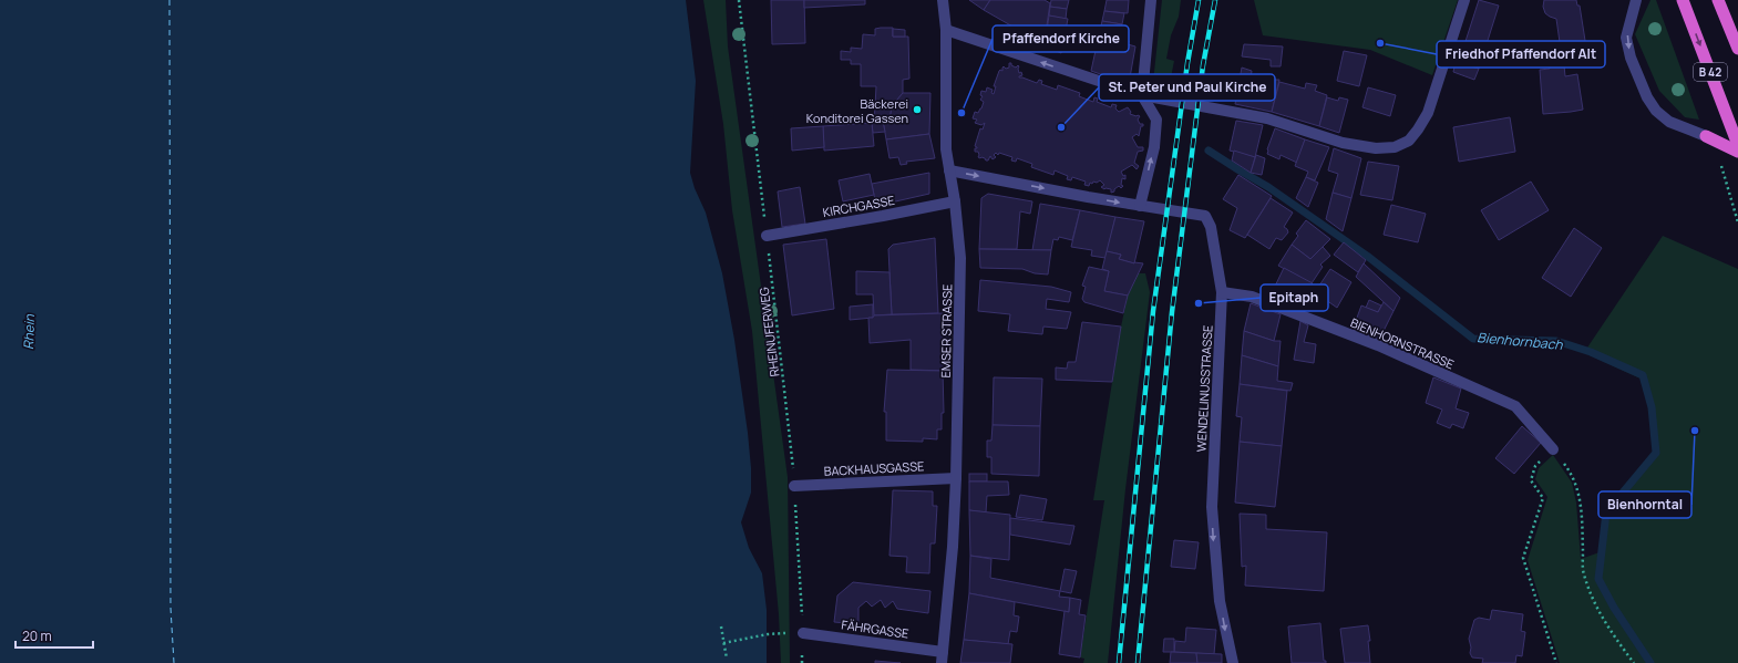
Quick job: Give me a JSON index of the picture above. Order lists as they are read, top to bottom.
{
  "streets": {
    "highway": ["B 42"],
    "street": [
      "KIRCHGASSE",
      "EMSER STRASSE",
      "BIENHORNSTRASSE",
      "WENDELINUSSTRASSE",
      "BACKHAUSGASSE",
      "FÄHRGASSE"
    ],
    "path": ["RHEINUFERWEG"]
  },
  "crossings": [
    ["KIRCHGASSE", "EMSER STRASSE"],
    ["KIRCHGASSE", "RHEINUFERWEG"],
    ["EMSER STRASSE", "WENDELINUSSTRASSE"],
    ["EMSER STRASSE", "BACKHAUSGASSE"],
    ["EMSER STRASSE", "FÄHRGASSE"],
    ["RHEINUFERWEG", "BACKHAUSGASSE"],
    ["RHEINUFERWEG", "FÄHRGASSE"],
    ["BIENHORNSTRASSE", "WENDELINUSSTRASSE"]
  ],
  "water": ["Rhein", "Bienhornbach"],
  "places": [
    "Friedhof Pfaffendorf Alt",
    "Bäckerei Konditorei Gassen",
    "Pfaffendorf Kirche",
    "St. Peter und Paul Kirche",
    "Epitaph",
    "Bienhorntal"
  ],
  "scale_bar": "20 m"
}
